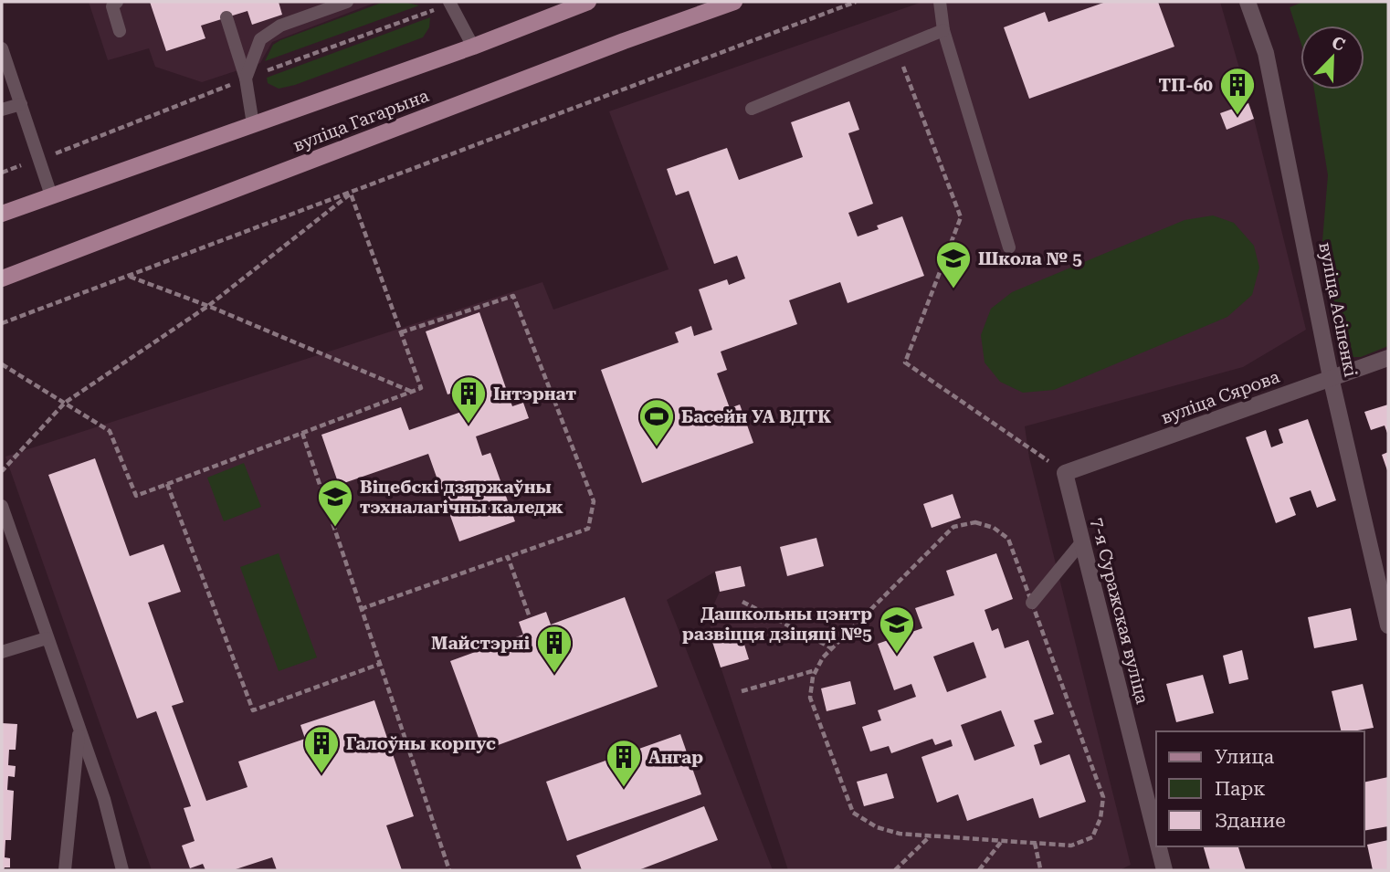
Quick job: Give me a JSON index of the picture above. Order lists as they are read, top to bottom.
{
  "streets": {
    "main road": ["вуліца Гагарына"],
    "street": ["вуліца Асіпенкі", "вуліца Сярова", "7-я Суражская вуліца"]
  },
  "crossings": [
    ["вуліца Асіпенкі", "вуліца Сярова"],
    ["вуліца Сярова", "7-я Суражская вуліца"]
  ],
  "places": {
    "building": [
      "ТП-60",
      "Інтэрнат",
      "Майстэрні",
      "Галоўны корпус",
      "Ангар"
    ],
    "school or university": ["Школа № 5", "Віцебскі дзяржаўны тэхналагічны каледж", "Дашкольны цэнтр развіцця дзіцяці №5"],
    "sports": ["Басейн УА ВДТК"]
  },
  "legend": ["Улица", "Парк", "Здание"],
  "north": "top right"
}
